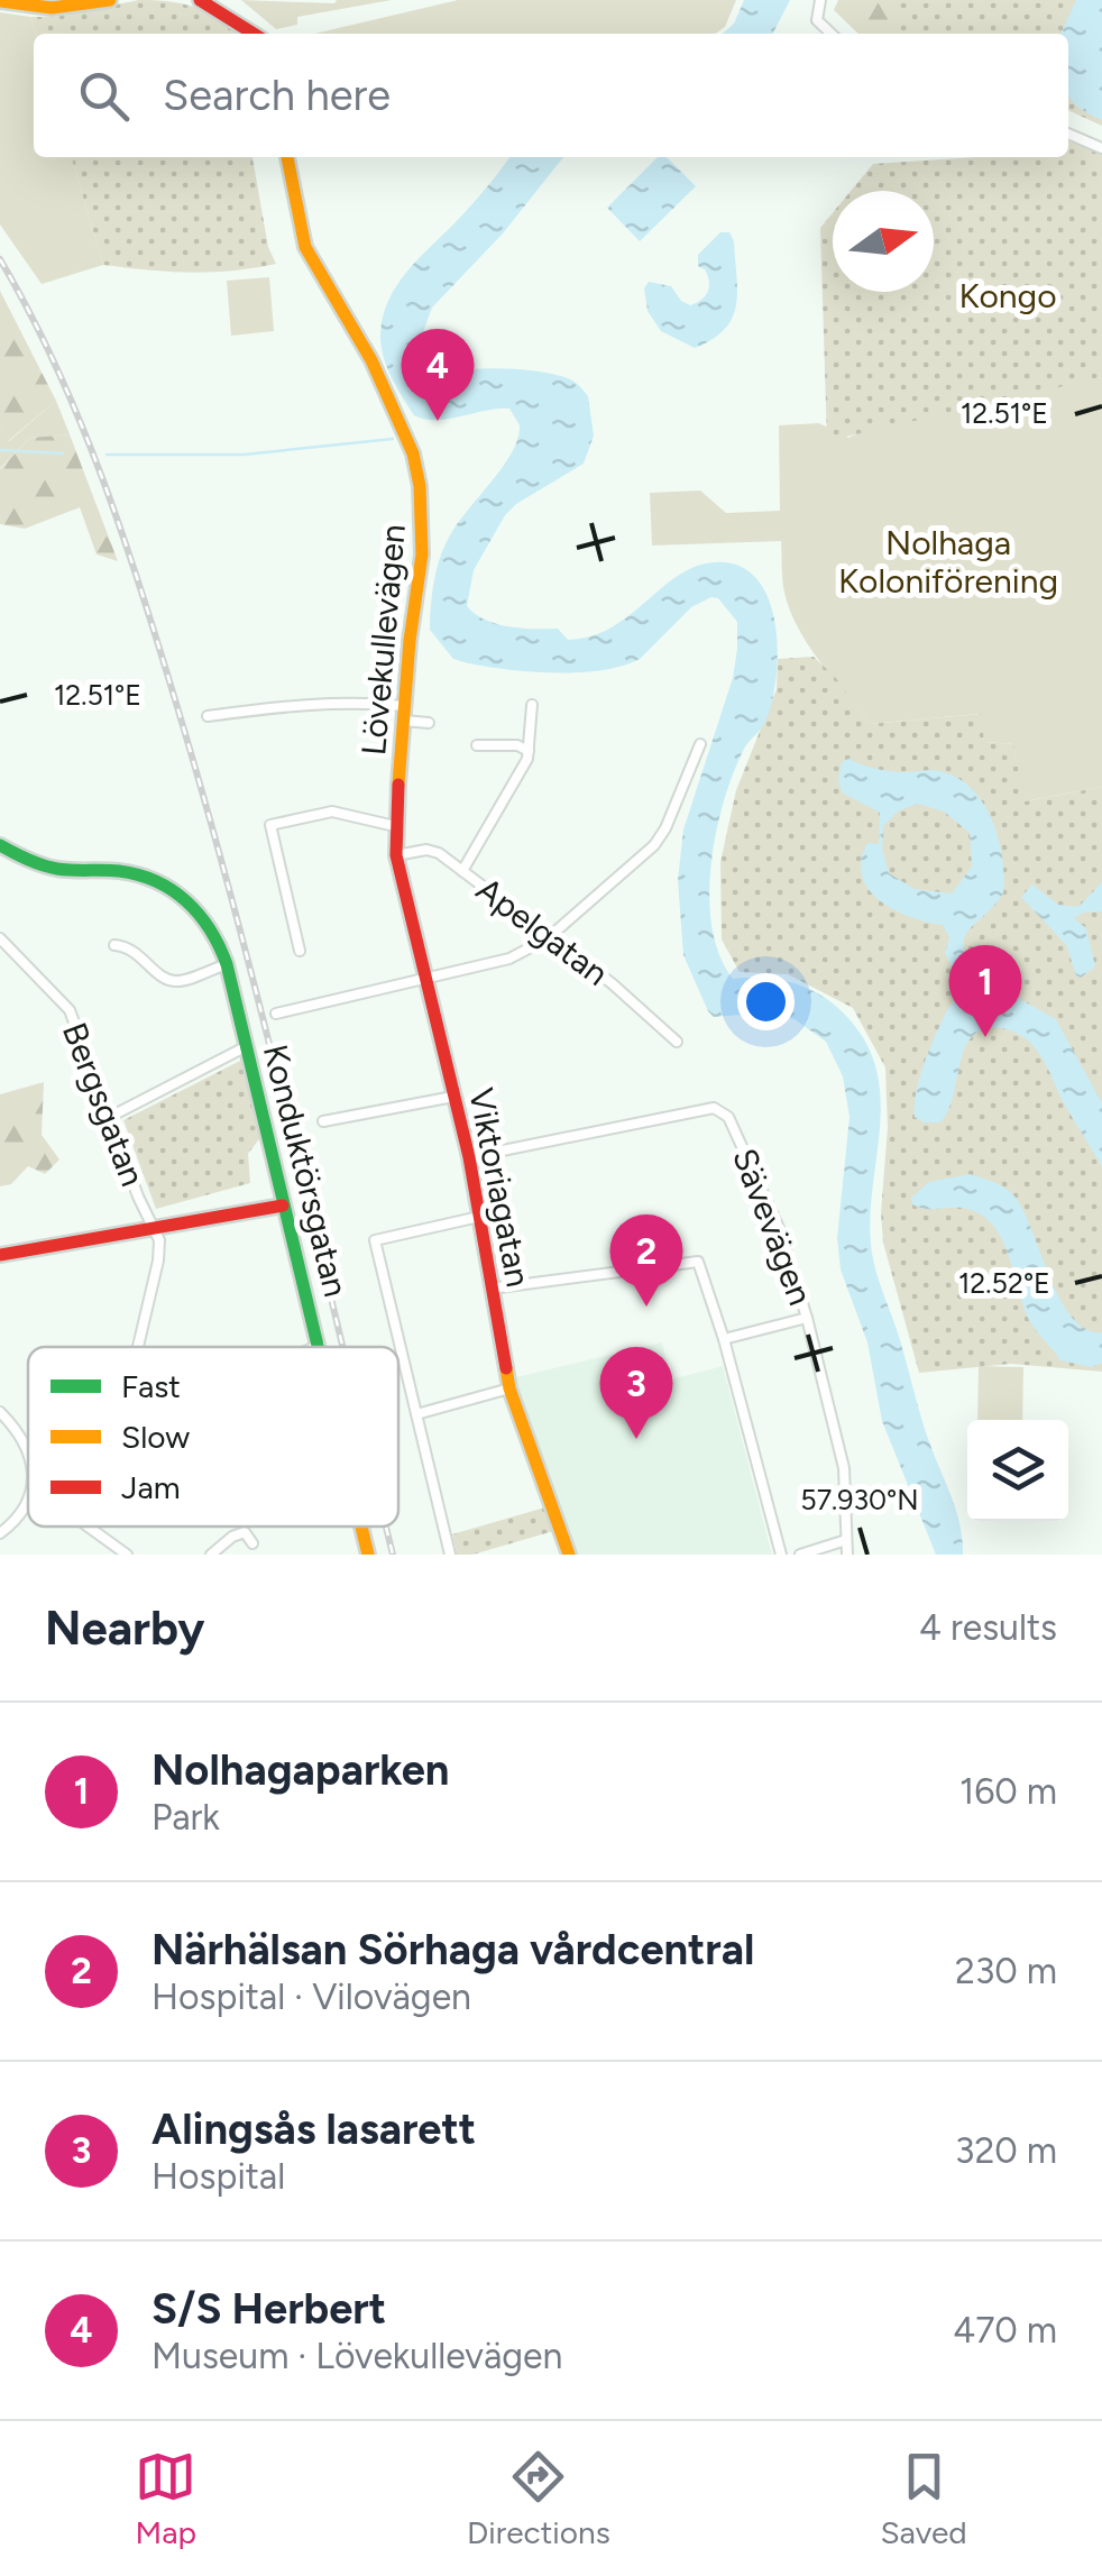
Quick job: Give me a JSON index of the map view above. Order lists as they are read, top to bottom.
{
  "streets": {
    "street": [
      "Lövekullevägen",
      "Apelgatan",
      "Bergsgatan",
      "Konduktörsgatan",
      "Viktoriagatan",
      "Sävevägen"
    ]
  },
  "crossings": [
    ["Lövekullevägen", "Viktoriagatan"],
    ["Apelgatan", "Viktoriagatan"],
    ["Bergsgatan", "Konduktörsgatan"],
    ["Viktoriagatan", "Sävevägen"]
  ],
  "parks": ["Kongo", "Nolhaga Koloniförening"],
  "legend": ["Fast", "Slow", "Jam"],
  "north": "right",
  "page": {
    "search": "Search here",
    "pins": [
      "4",
      "1",
      "2",
      "3"
    ],
    "heading": ["Nearby", "4 results"],
    "list": [
      {
        "mark": "1",
        "name": "Nolhagaparken",
        "note": "Park",
        "value": "160 m"
      },
      {
        "mark": "2",
        "name": "Närhälsan Sörhaga vårdcentral",
        "note": "Hospital · Vilovägen",
        "value": "230 m"
      },
      {
        "mark": "3",
        "name": "Alingsås lasarett",
        "note": "Hospital",
        "value": "320 m"
      },
      {
        "mark": "4",
        "name": "S/S Herbert",
        "note": "Museum · Lövekullevägen",
        "value": "470 m"
      }
    ],
    "nav": ["Map", "Directions", "Saved"]
  },
  "coordinates": ["12.51°E", "12.52°E", "57.930°N"]
}
